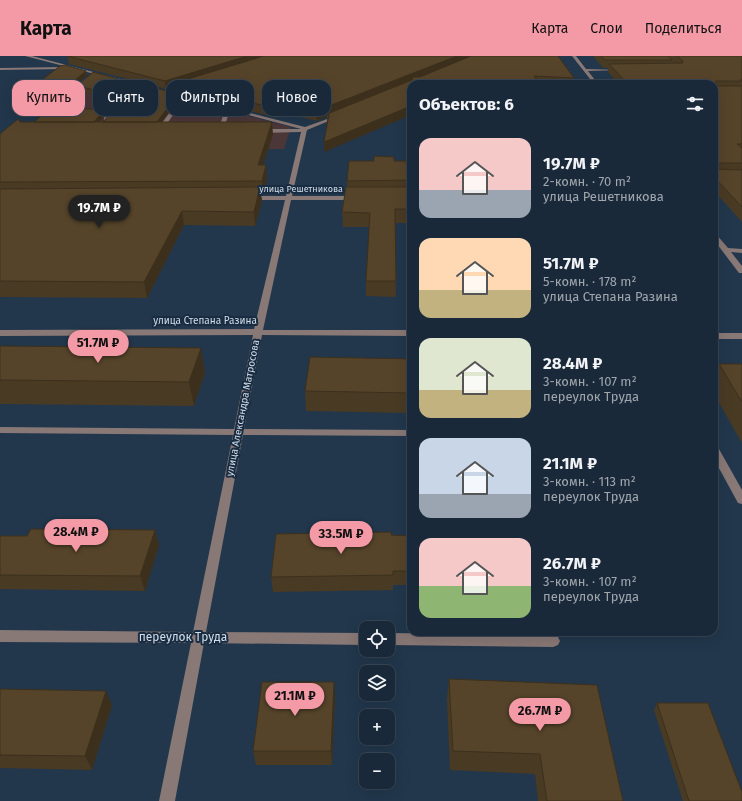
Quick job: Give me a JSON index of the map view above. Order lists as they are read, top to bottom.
{
  "streets": {
    "street": [
      "улица Решетникова",
      "улица Степана Разина",
      "улица Александра Матросова",
      "переулок Труда"
    ]
  },
  "crossings": [
    ["улица Решетникова", "улица Александра Матросова"],
    ["улица Степана Разина", "улица Александра Матросова"],
    ["улица Александра Матросова", "переулок Труда"]
  ],
  "page": {
    "header": "Карта",
    "nav": ["Карта", "Слои", "Поделиться"],
    "chip": [
      "Купить",
      "Снять",
      "Фильтры",
      "Новое"
    ],
    "heading": "Объектов: 6",
    "list": [
      {
        "name": "19.7M ₽",
        "note": "2-комн. · 70 m² · улица Решетникова"
      },
      {
        "name": "51.7M ₽",
        "note": "5-комн. · 178 m² · улица Степана Разина"
      },
      {
        "name": "28.4M ₽",
        "note": "3-комн. · 107 m² · переулок Труда"
      },
      {
        "name": "21.1M ₽",
        "note": "3-комн. · 113 m² · переулок Труда"
      },
      {
        "name": "26.7M ₽",
        "note": "3-комн. · 107 m² · переулок Труда"
      }
    ],
    "price": [
      "19.7M ₽",
      "51.7M ₽",
      "28.4M ₽",
      "33.5M ₽",
      "21.1M ₽",
      "26.7M ₽"
    ],
    "map_buttons": ["+", "−"]
  }
}
